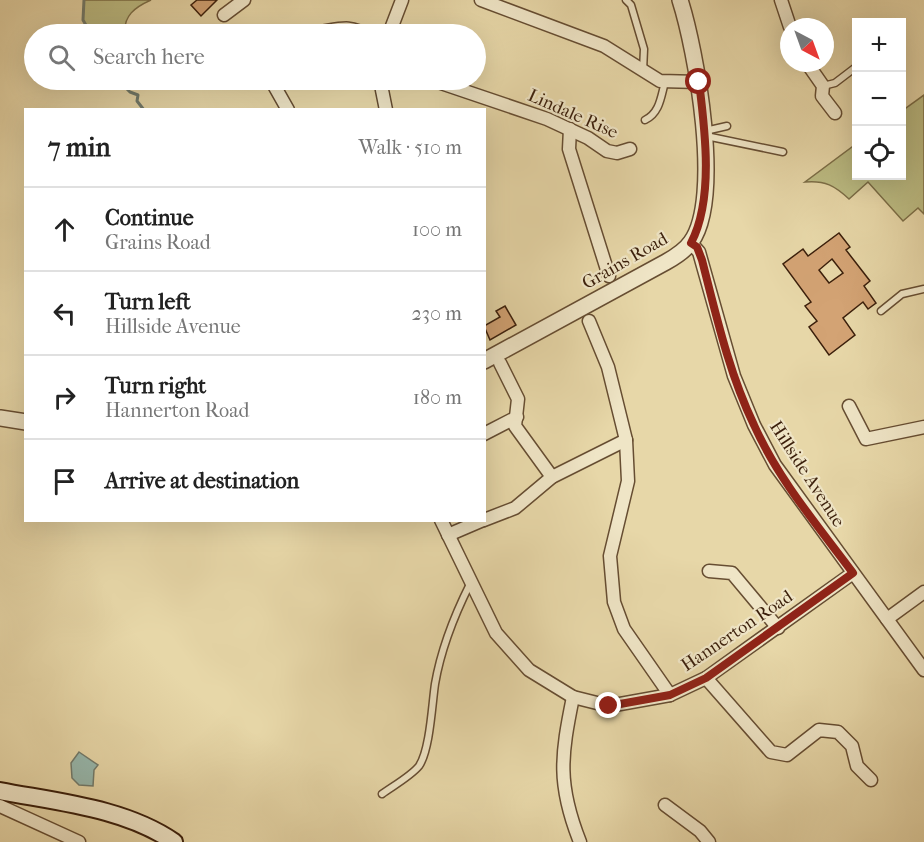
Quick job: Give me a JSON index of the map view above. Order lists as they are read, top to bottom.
{
  "streets": {
    "street": [
      "Lindale Rise",
      "Grains Road",
      "Hillside Avenue",
      "Hannerton Road"
    ]
  },
  "crossings": [
    ["Grains Road", "Hillside Avenue"],
    ["Hillside Avenue", "Hannerton Road"]
  ],
  "north": "bottom right",
  "page": {
    "map_buttons": ["+", "−"],
    "search": "Search here",
    "heading": ["7 min", "Walk · 510 m"],
    "list": [
      ["Continue", "Grains Road", "100 m"],
      ["Turn left", "Hillside Avenue", "230 m"],
      ["Turn right", "Hannerton Road", "180 m"],
      "Arrive at destination"
    ]
  }
}
